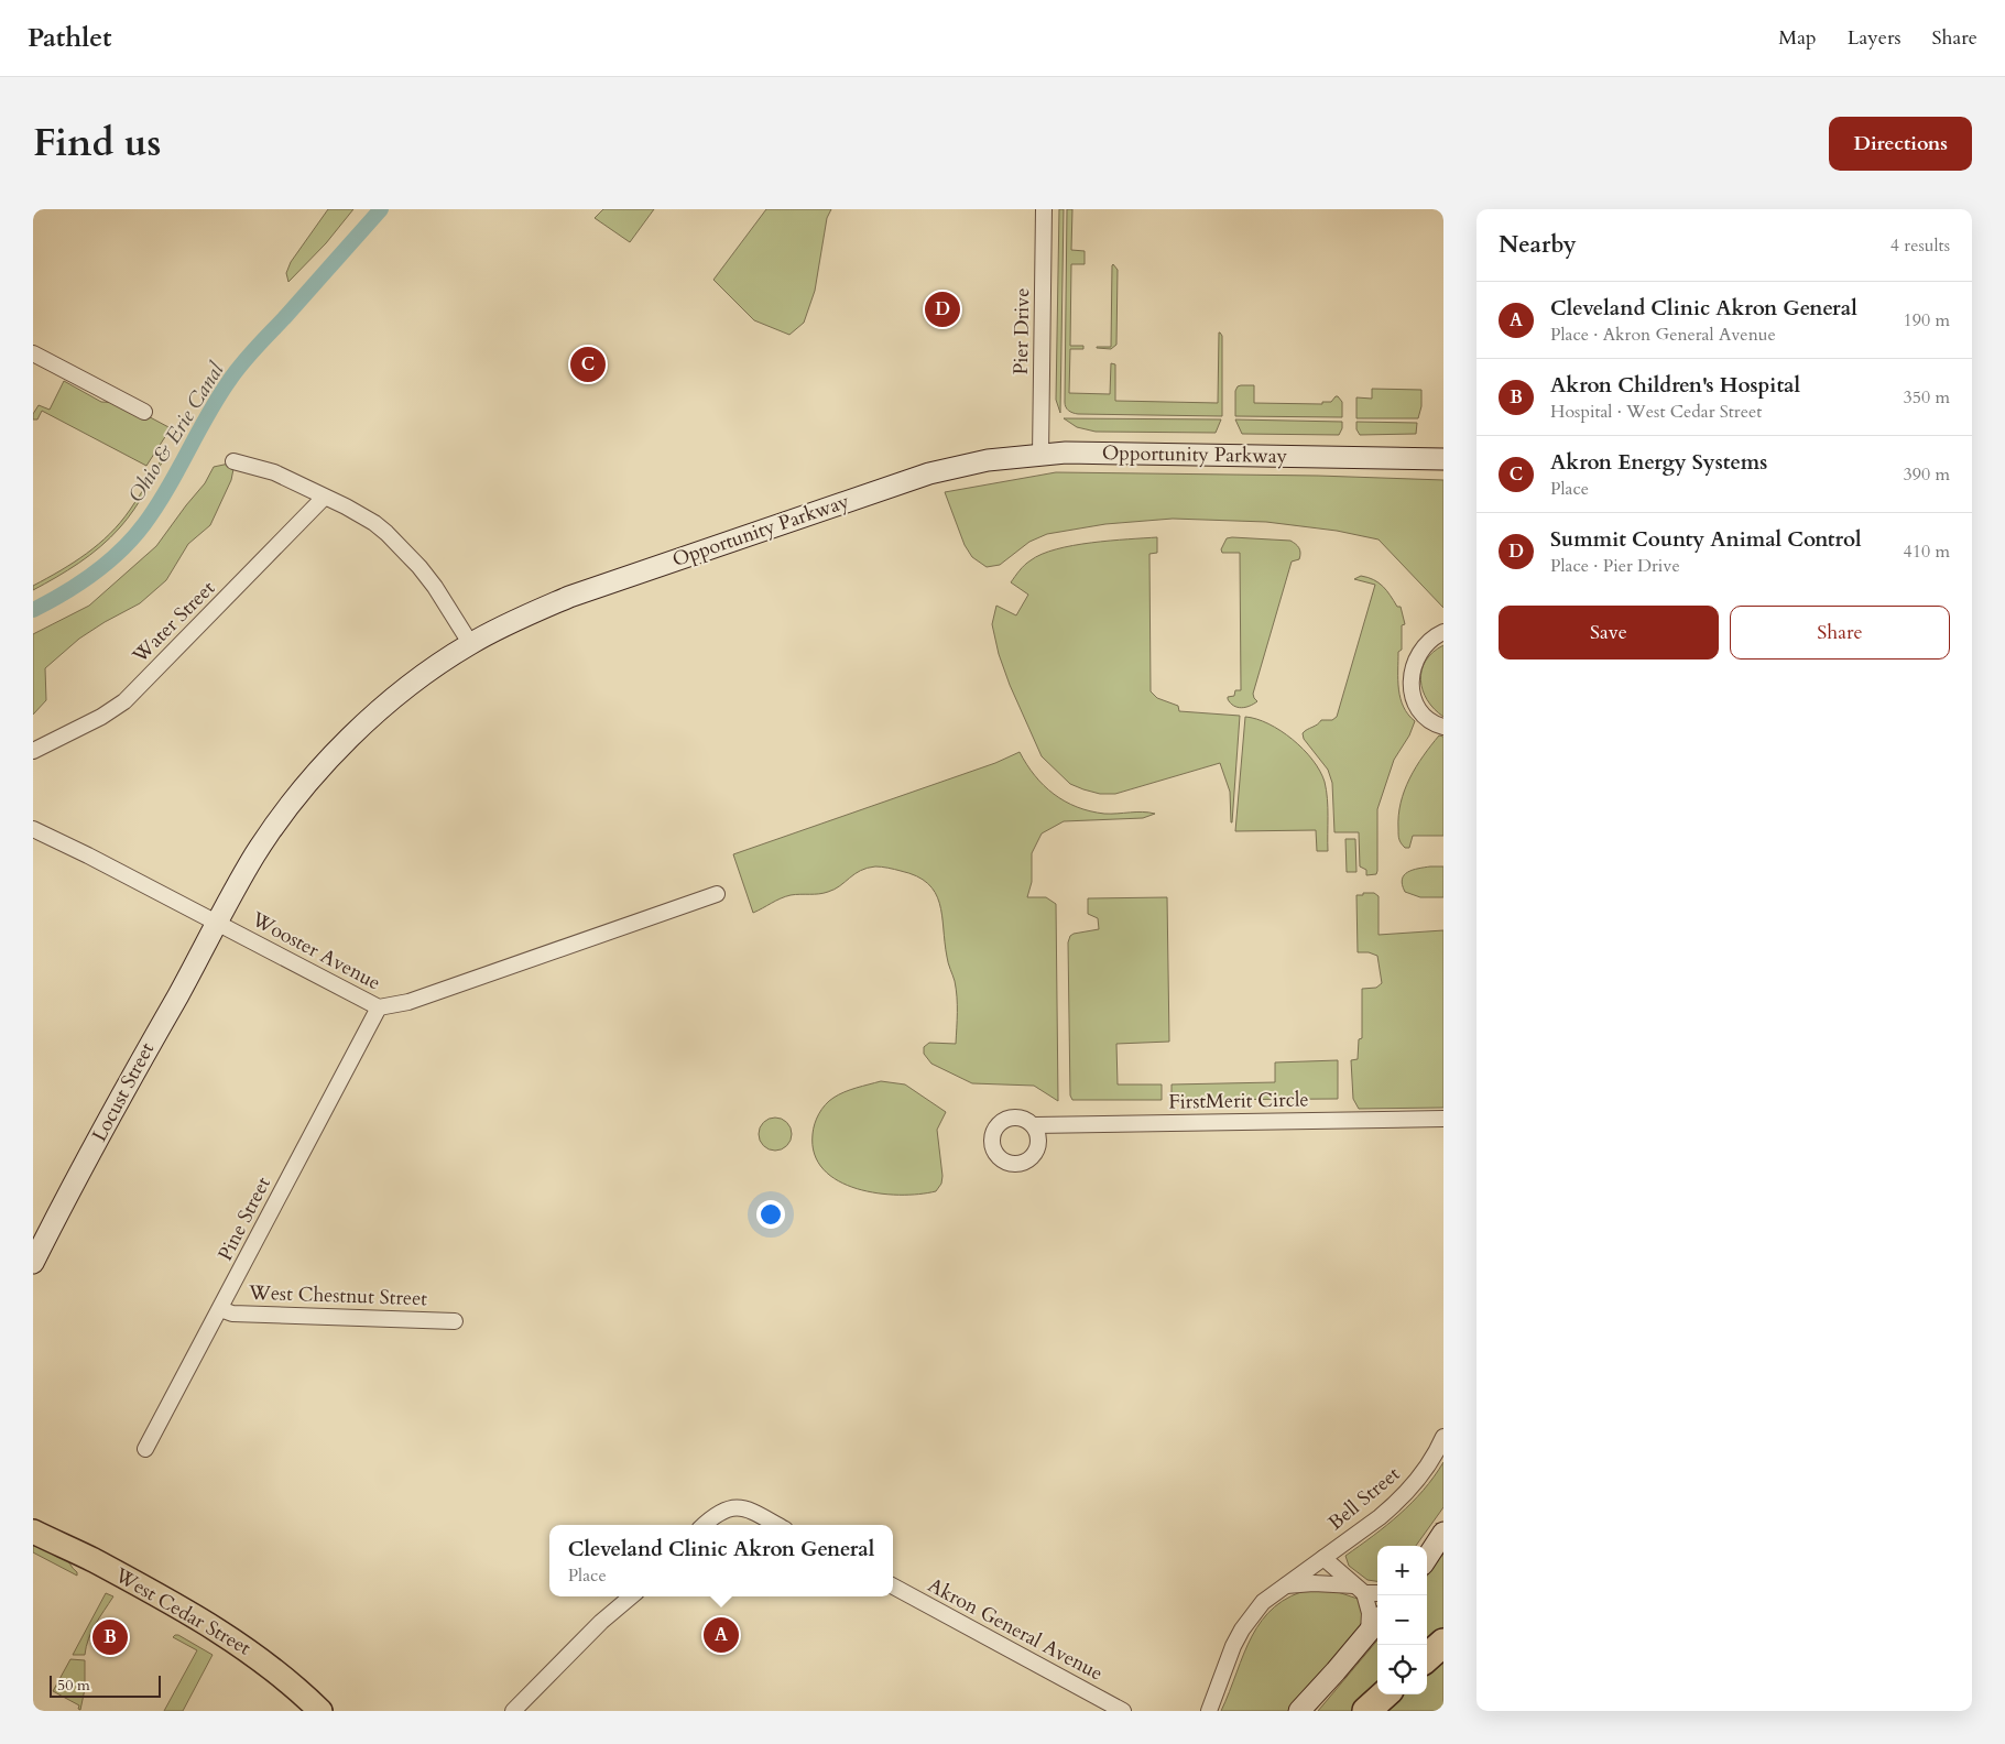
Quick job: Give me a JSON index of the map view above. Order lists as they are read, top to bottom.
{
  "streets": {
    "main road": ["Opportunity Parkway", "Locust Street", "West Cedar Street"],
    "street": [
      "Pier Drive",
      "Water Street",
      "Wooster Avenue",
      "FirstMerit Circle",
      "Pine Street",
      "West Chestnut Street",
      "Bell Street",
      "Akron General Avenue"
    ]
  },
  "crossings": [
    ["Pier Drive", "Opportunity Parkway"],
    ["Opportunity Parkway", "Wooster Avenue"],
    ["Opportunity Parkway", "Locust Street"],
    ["Wooster Avenue", "Locust Street"],
    ["Wooster Avenue", "Pine Street"],
    ["Pine Street", "West Chestnut Street"]
  ],
  "water": ["Ohio & Erie Canal"],
  "scale_bar": "50 m",
  "page": {
    "header": "Pathlet",
    "nav": ["Map", "Layers", "Share"],
    "title": "Find us",
    "buttons": [
      "Directions",
      ["Save", "Share"]
    ],
    "heading": ["Nearby", "4 results"],
    "list": [
      {
        "mark": "A",
        "name": "Cleveland Clinic Akron General",
        "note": "Place · Akron General Avenue",
        "value": "190 m"
      },
      {
        "mark": "B",
        "name": "Akron Children's Hospital",
        "note": "Hospital · West Cedar Street",
        "value": "350 m"
      },
      {
        "mark": "C",
        "name": "Akron Energy Systems",
        "note": "Place",
        "value": "390 m"
      },
      {
        "mark": "D",
        "name": "Summit County Animal Control",
        "note": "Place · Pier Drive",
        "value": "410 m"
      }
    ],
    "pins": [
      "D",
      "C",
      "A",
      "B"
    ],
    "popup": ["Cleveland Clinic Akron General", "Place"],
    "map_buttons": ["+", "−"],
    "scale": "50 m"
  }
}
